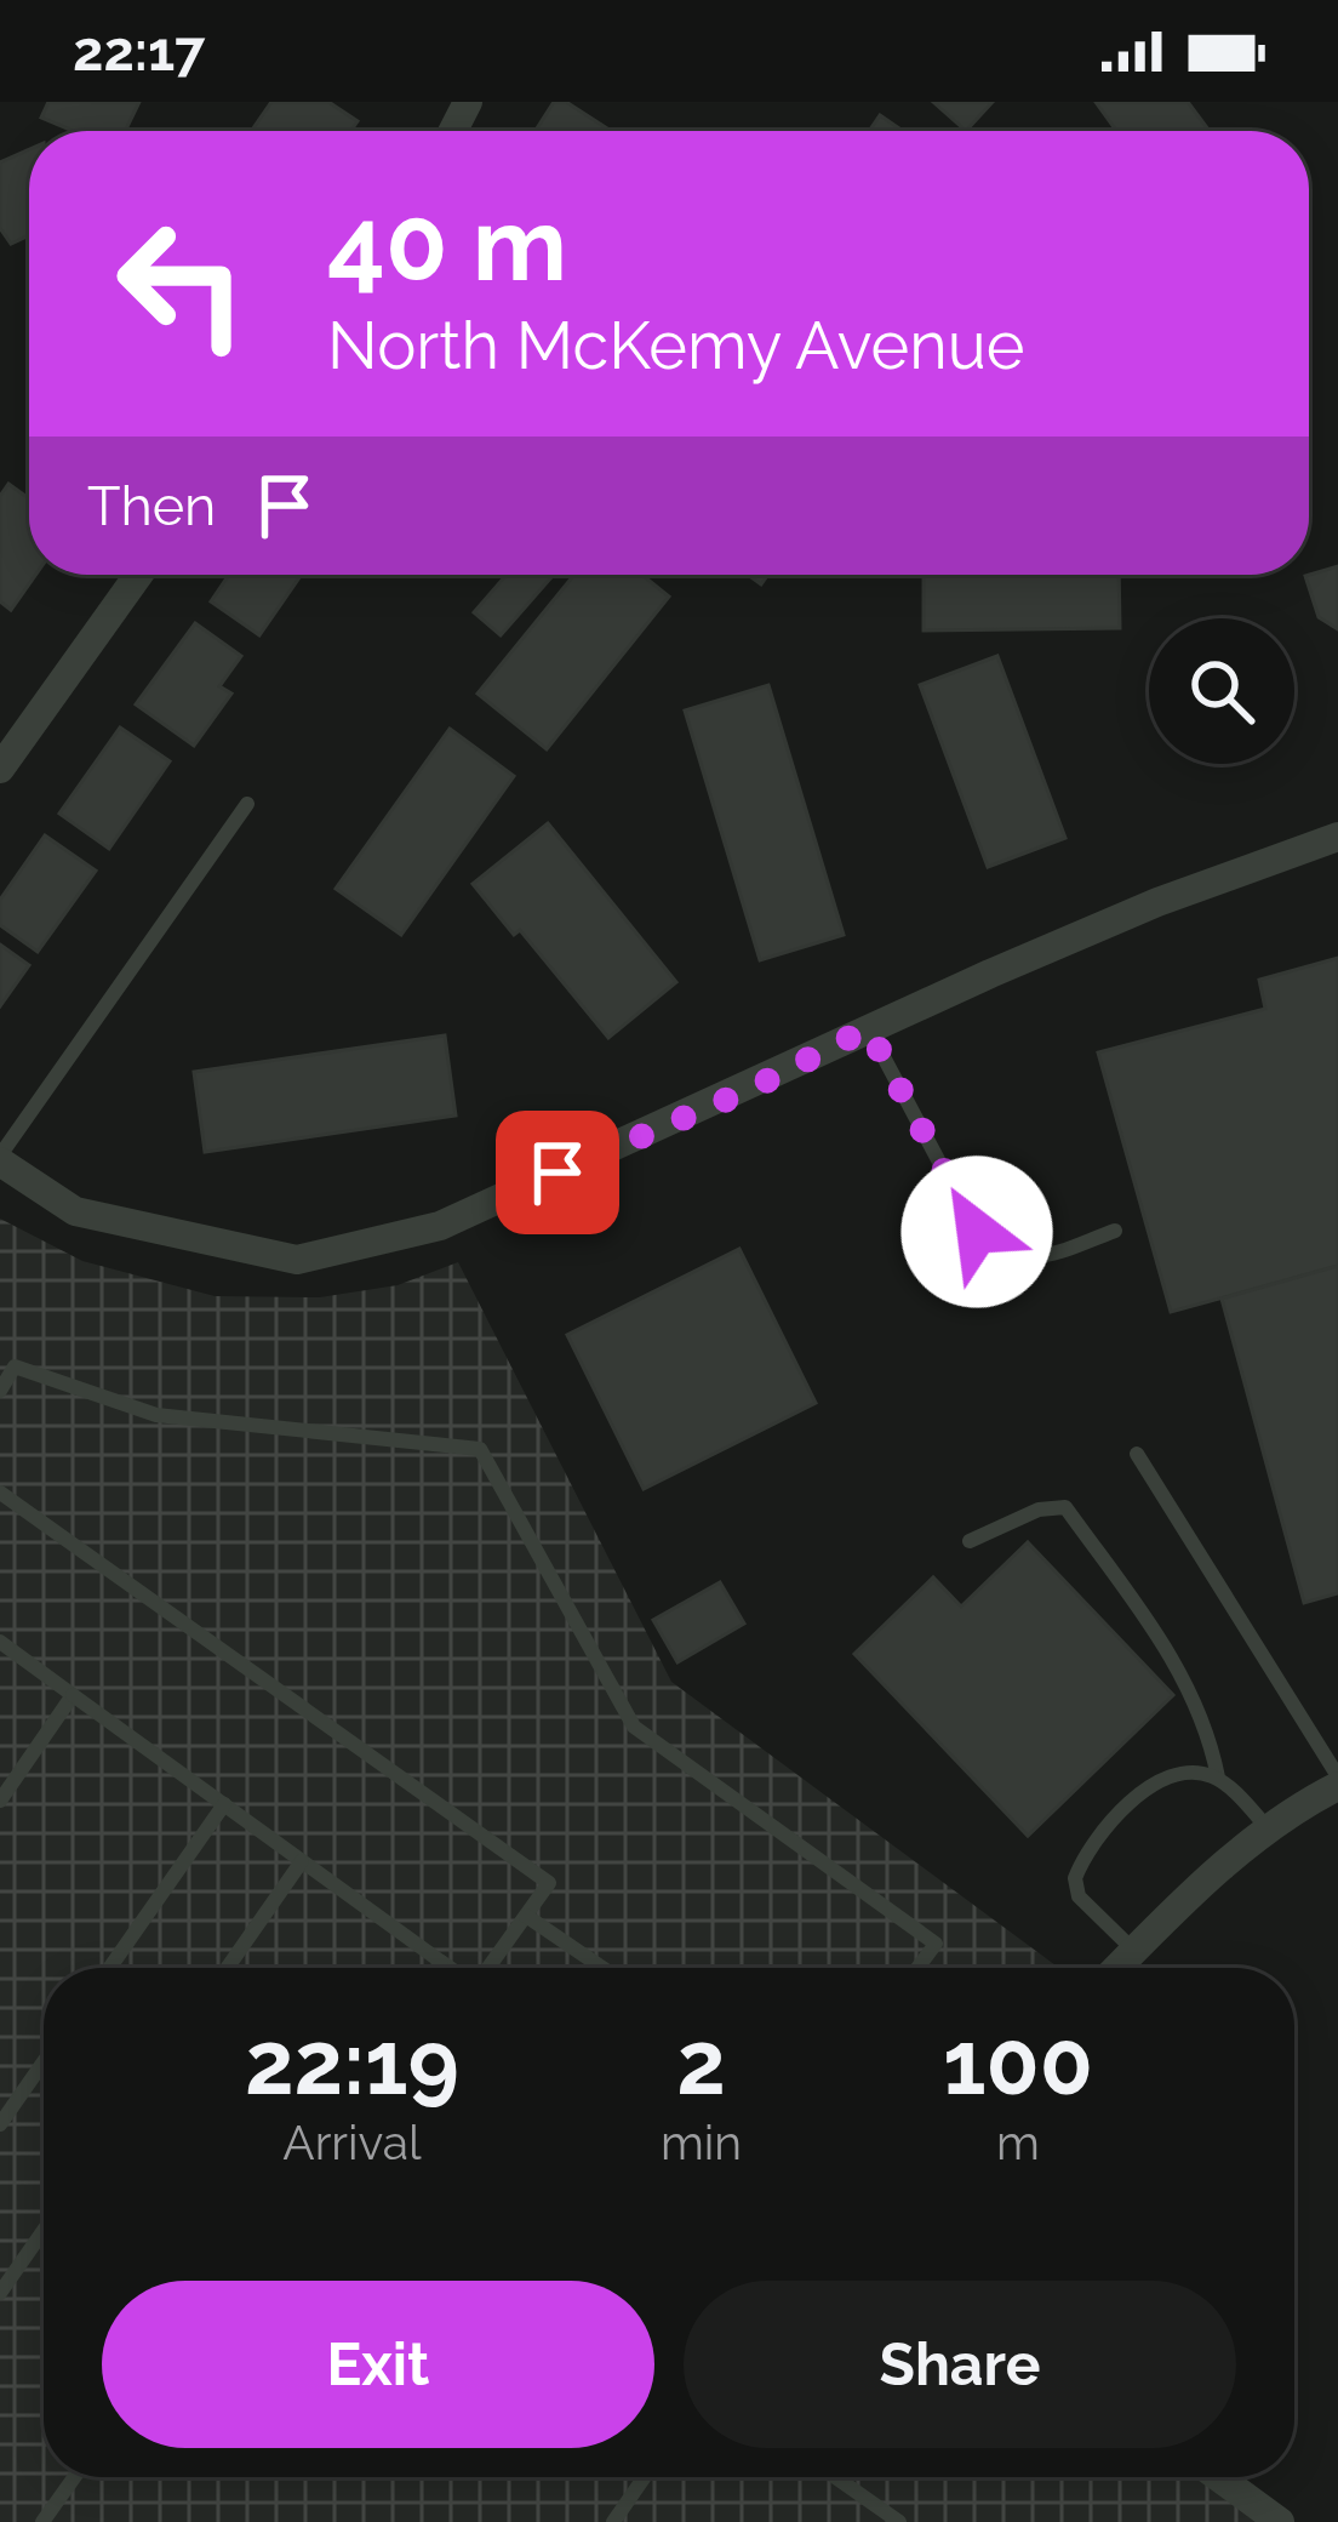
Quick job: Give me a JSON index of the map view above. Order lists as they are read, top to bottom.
{
  "page": {
    "status": "22:17",
    "turn": ["40 m", "North McKemy Avenue"],
    "then": "Then",
    "eta": [
      "22:19",
      "Arrival",
      "2",
      "min",
      "100",
      "m"
    ],
    "buttons": ["Exit", "Share"]
  }
}
